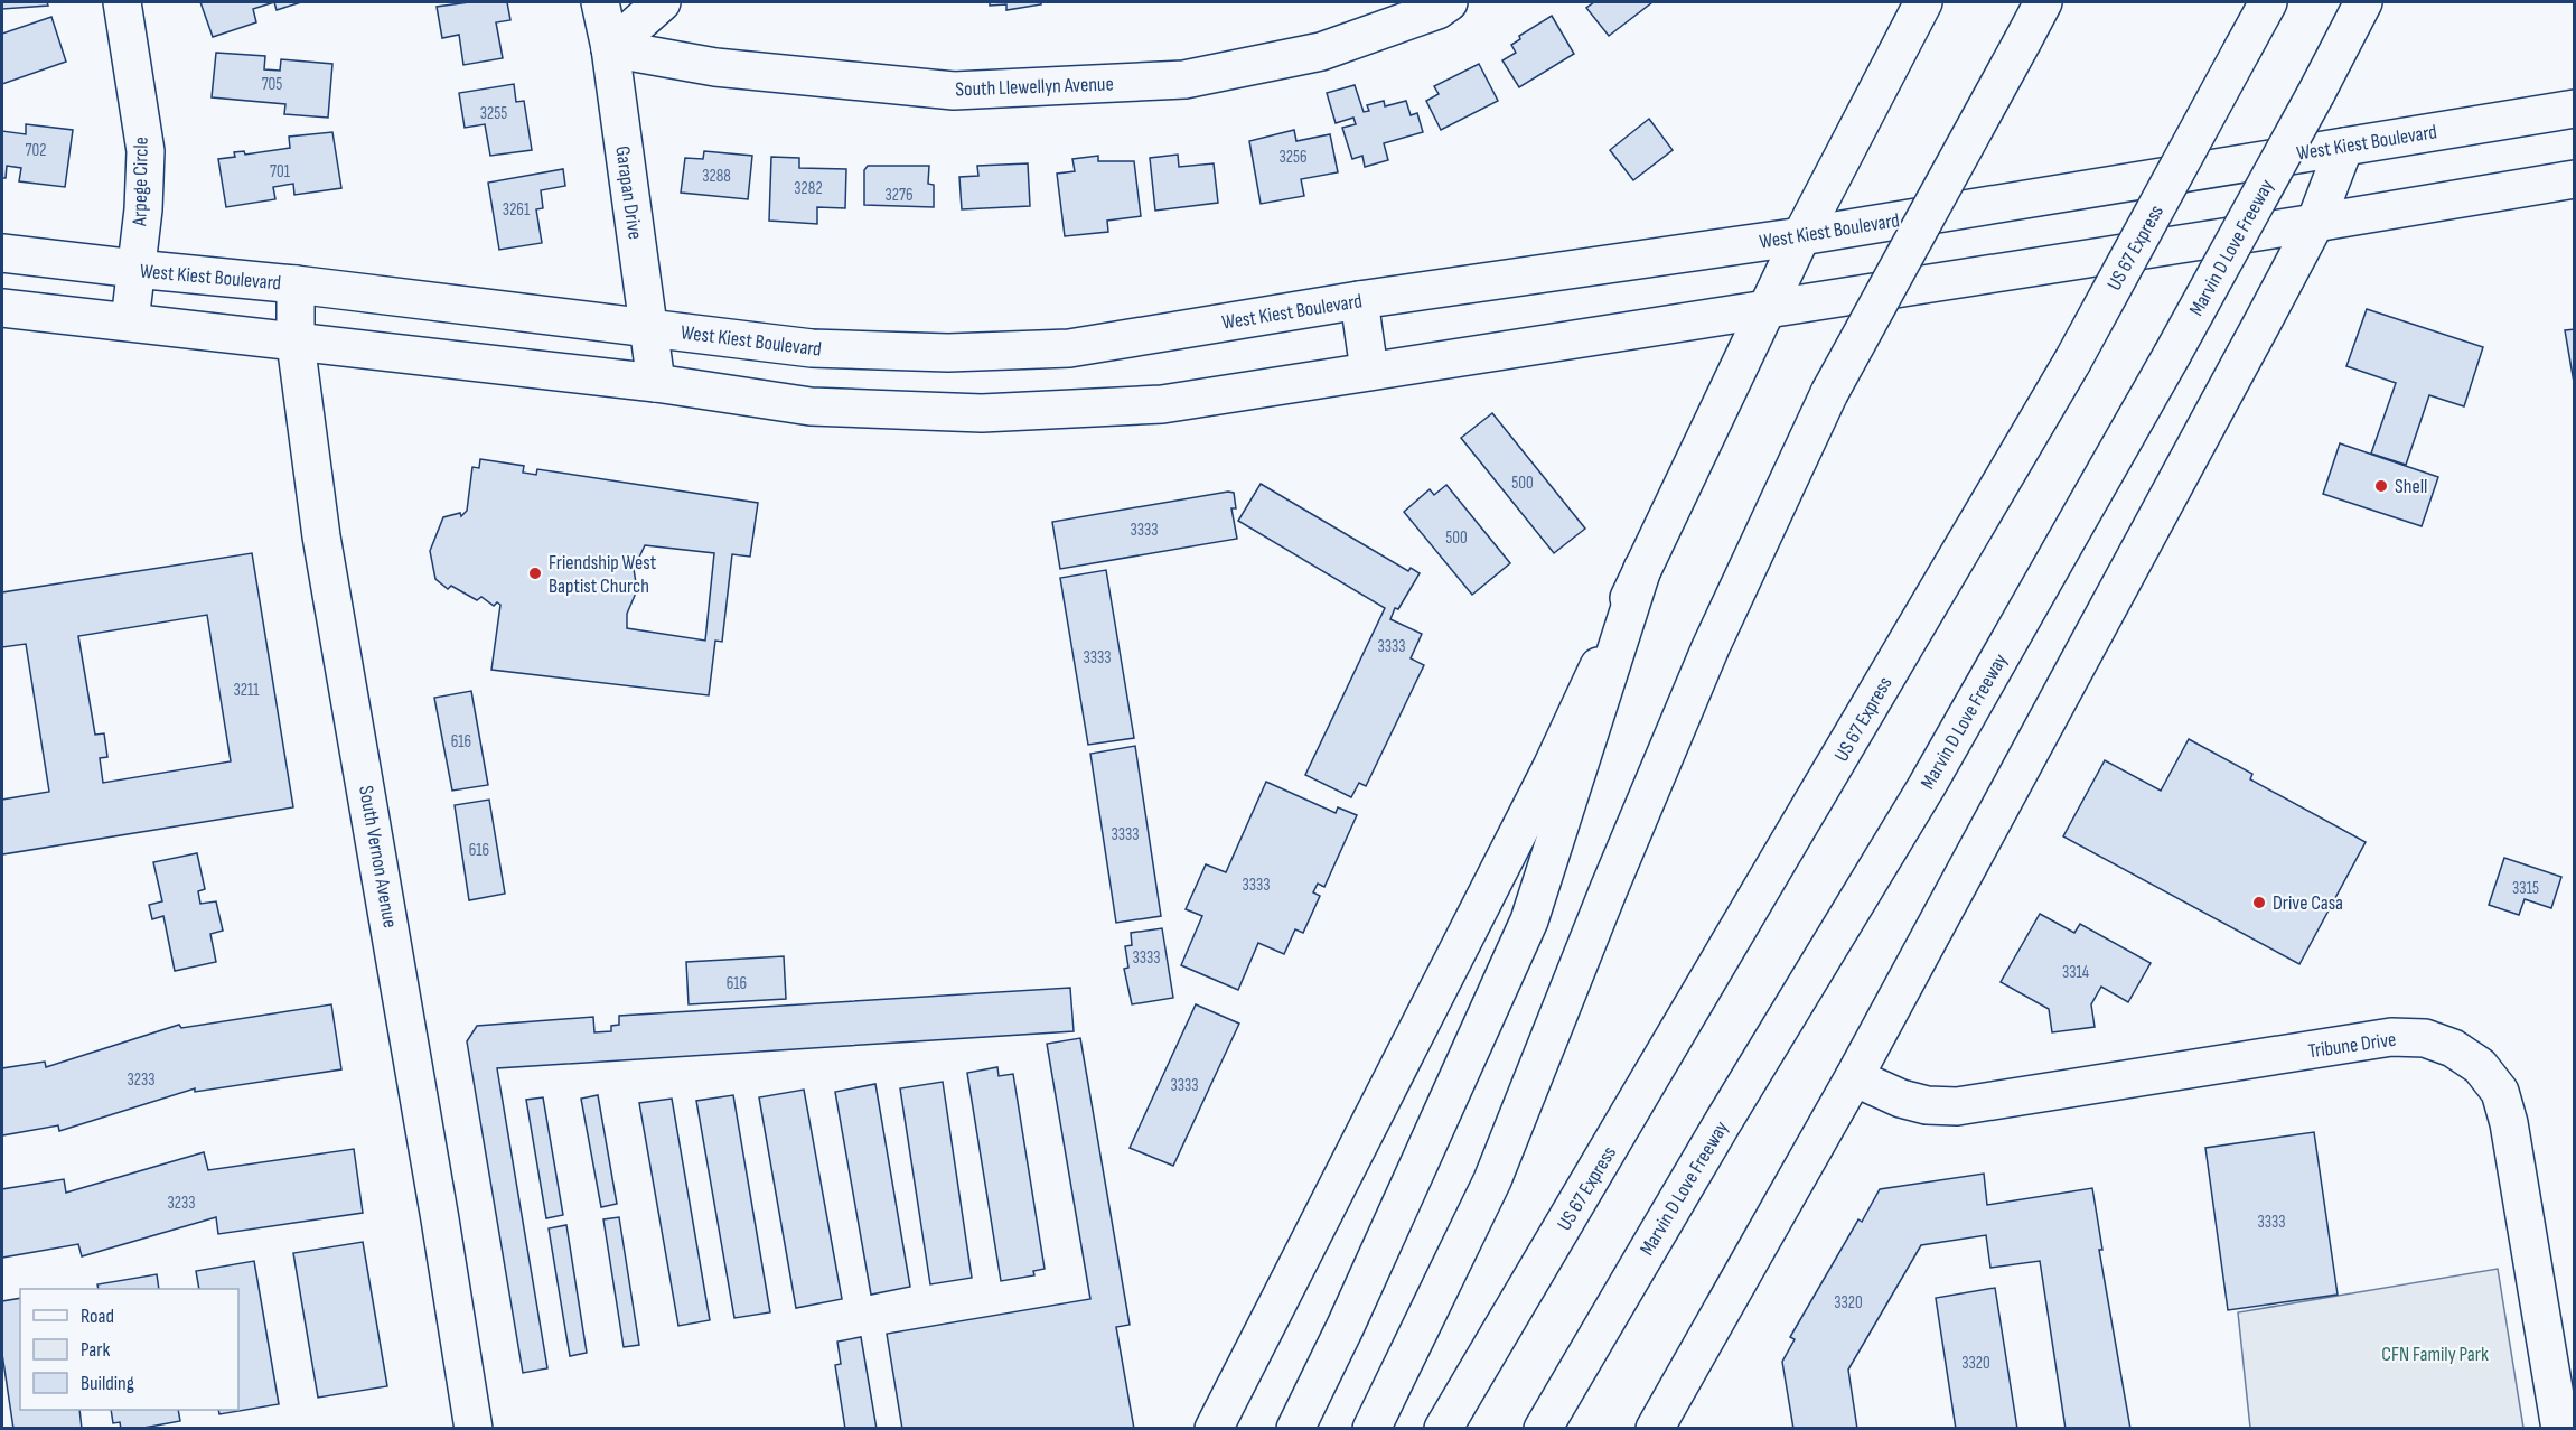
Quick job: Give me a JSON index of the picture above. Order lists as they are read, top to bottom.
{
  "streets": {
    "main road": [
      "South Llewellyn Avenue",
      "West Kiest Boulevard",
      "Arpege Circle",
      "Garapan Drive",
      "US 67 Express",
      "Marvin D Love Freeway",
      "South Vernon Avenue",
      "Tribune Drive"
    ]
  },
  "crossings": [
    ["South Llewellyn Avenue", "Garapan Drive"],
    ["West Kiest Boulevard", "Arpege Circle"],
    ["West Kiest Boulevard", "Garapan Drive"],
    ["West Kiest Boulevard", "South Vernon Avenue"]
  ],
  "parks": ["CFN Family Park"],
  "places": ["Shell", "Friendship West Baptist Church", "Drive Casa"],
  "house_numbers": [
    "705",
    "3255",
    "702",
    "3256",
    "701",
    "3288",
    "3282",
    "3276",
    "3261",
    "500",
    "3333",
    "500",
    "3333",
    "3333",
    "3211",
    "616",
    "3333",
    "616",
    "3333",
    "3315",
    "3333",
    "3314",
    "616",
    "3233",
    "3333",
    "3233",
    "3333",
    "3320",
    "3320"
  ],
  "legend": ["Road", "Park", "Building"]
}
